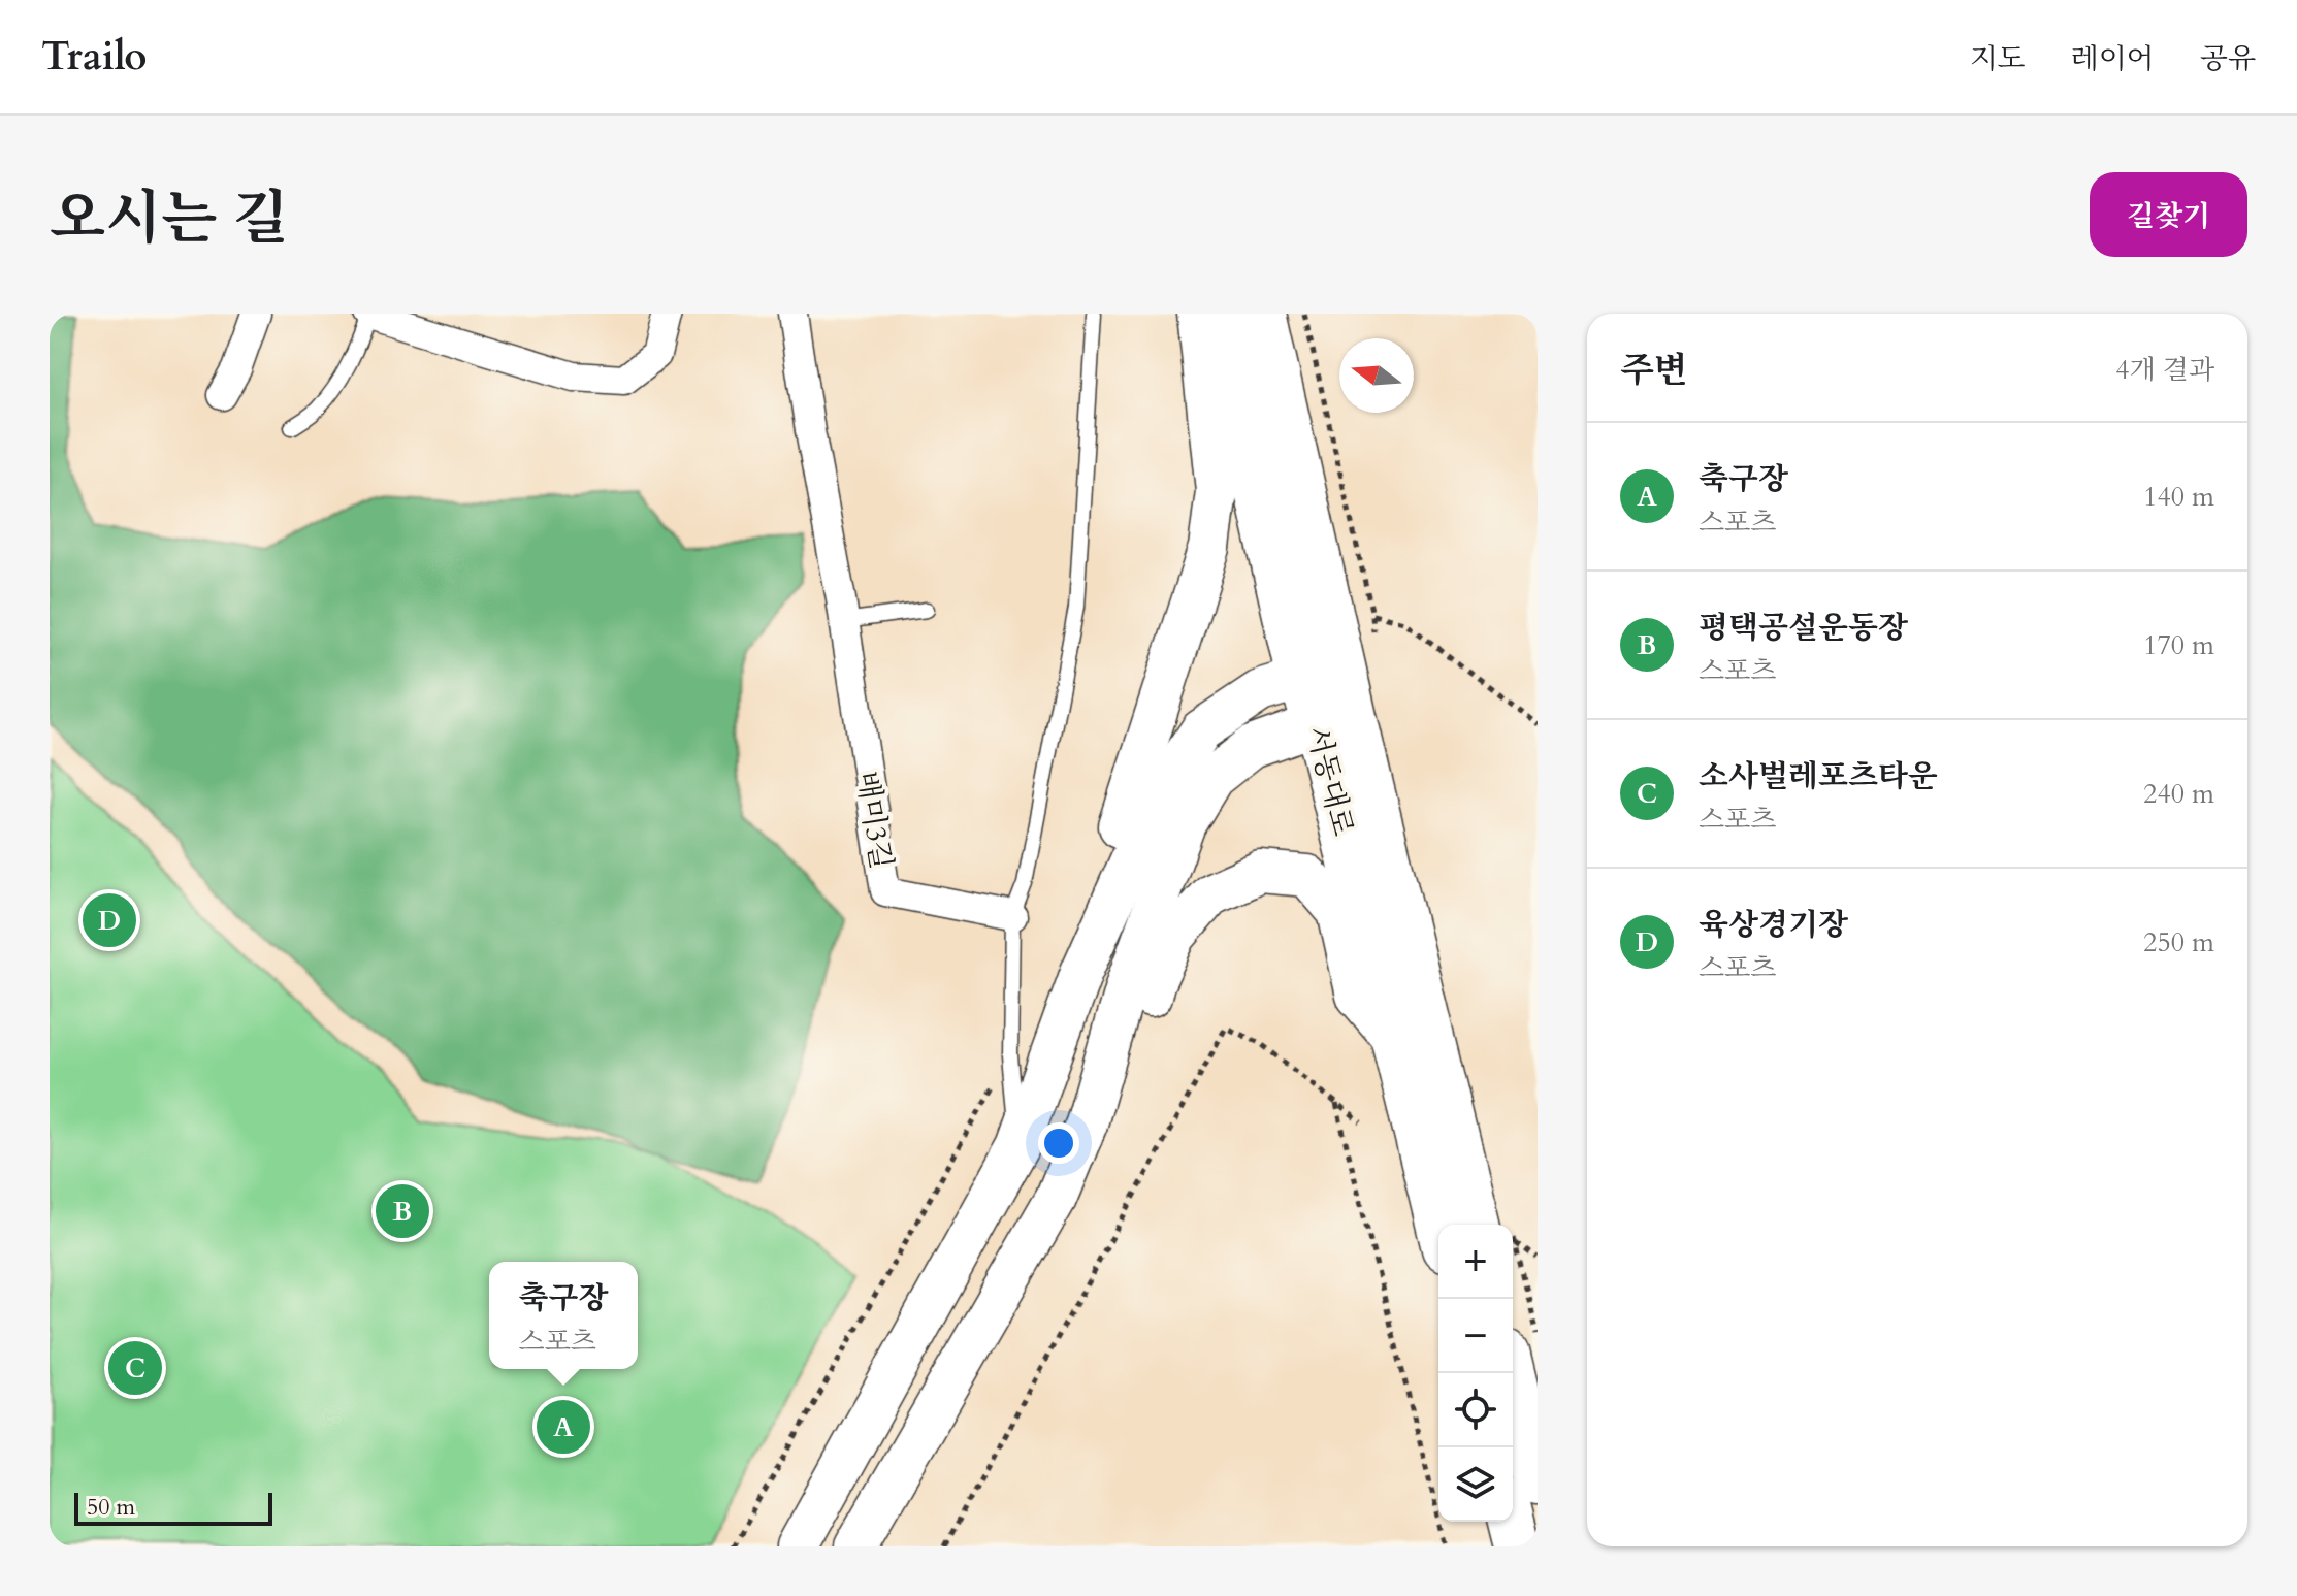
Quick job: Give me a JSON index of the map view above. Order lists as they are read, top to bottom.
{
  "streets": {
    "main road": ["서동대로"],
    "street": ["배미3길"]
  },
  "scale_bar": "50 m",
  "north": "left",
  "page": {
    "header": "Trailo",
    "nav": ["지도", "레이어", "공유"],
    "title": "오시는 길",
    "buttons": "길찾기",
    "heading": ["주변", "4개 결과"],
    "list": [
      {
        "mark": "A",
        "name": "축구장",
        "note": "스포츠",
        "value": "140 m"
      },
      {
        "mark": "B",
        "name": "평택공설운동장",
        "note": "스포츠",
        "value": "170 m"
      },
      {
        "mark": "C",
        "name": "소사벌레포츠타운",
        "note": "스포츠",
        "value": "240 m"
      },
      {
        "mark": "D",
        "name": "육상경기장",
        "note": "스포츠",
        "value": "250 m"
      }
    ],
    "pins": [
      "D",
      "B",
      "C",
      "A"
    ],
    "map_buttons": ["+", "−"],
    "popup": ["축구장", "스포츠"],
    "scale": "50 m"
  }
}
